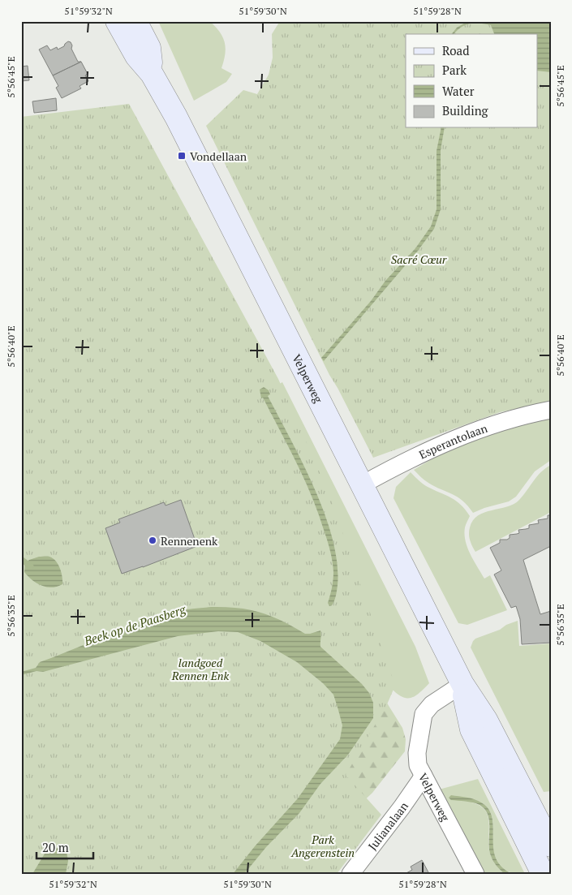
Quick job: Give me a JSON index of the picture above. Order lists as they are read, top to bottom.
{
  "streets": {
    "main road": ["Velperweg"],
    "street": ["Esperantolaan", "Julianalaan"]
  },
  "crossings": [
    ["Velperweg", "Esperantolaan"],
    ["Velperweg", "Julianalaan"]
  ],
  "water": ["Beek op de Paasberg"],
  "parks": ["Sacré Cœur", "landgoed Rennen Enk", "Park Angerenstein"],
  "places": {
    "transit": ["Vondellaan"],
    "other": ["Rennenenk"]
  },
  "legend": [
    "Road",
    "Park",
    "Water",
    "Building"
  ],
  "scale_bar": "20 m",
  "coordinates": [
    "51°59'32\"N",
    "51°59'30\"N",
    "51°59'28\"N",
    "5°56'45\"E",
    "5°56'40\"E",
    "5°56'35\"E"
  ]
}
